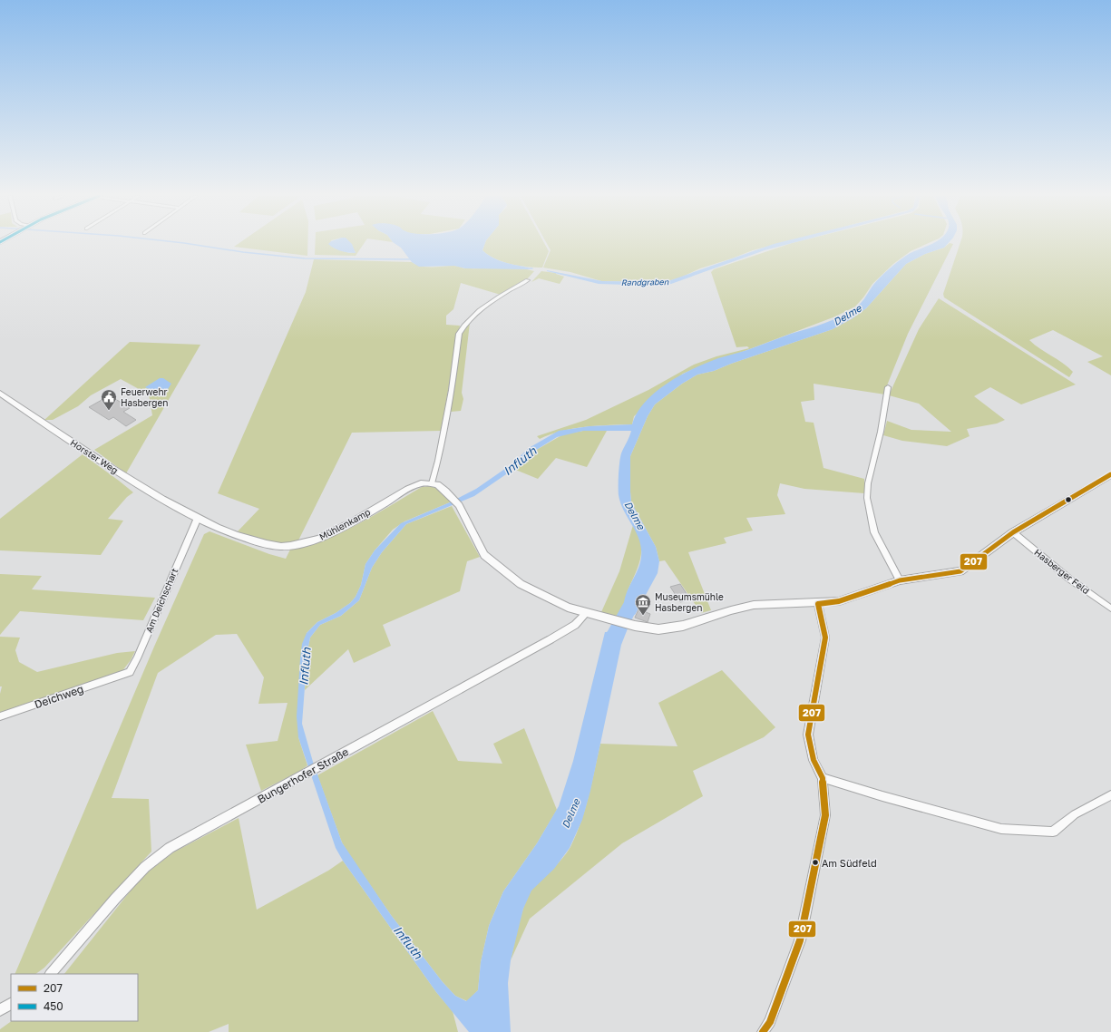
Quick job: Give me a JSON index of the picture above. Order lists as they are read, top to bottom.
{
  "streets": {
    "street": [
      "Horster Weg",
      "Mühlenkamp",
      "Hasberger Feld",
      "Am Deichschart",
      "Deichweg",
      "Bungerhofer Straße"
    ]
  },
  "crossings": [
    ["Horster Weg", "Mühlenkamp"],
    ["Horster Weg", "Am Deichschart"],
    ["Mühlenkamp", "Am Deichschart"],
    ["Am Deichschart", "Deichweg"]
  ],
  "water": ["Randgraben", "Delme", "Influth"],
  "places": {
    "public building": ["Feuerwehr Hasbergen"],
    "museum": ["Museumsmühle Hasbergen"],
    "other": ["Am Südfeld"]
  },
  "lines": ["transit line 207"],
  "legend": ["207", "450"]
}
